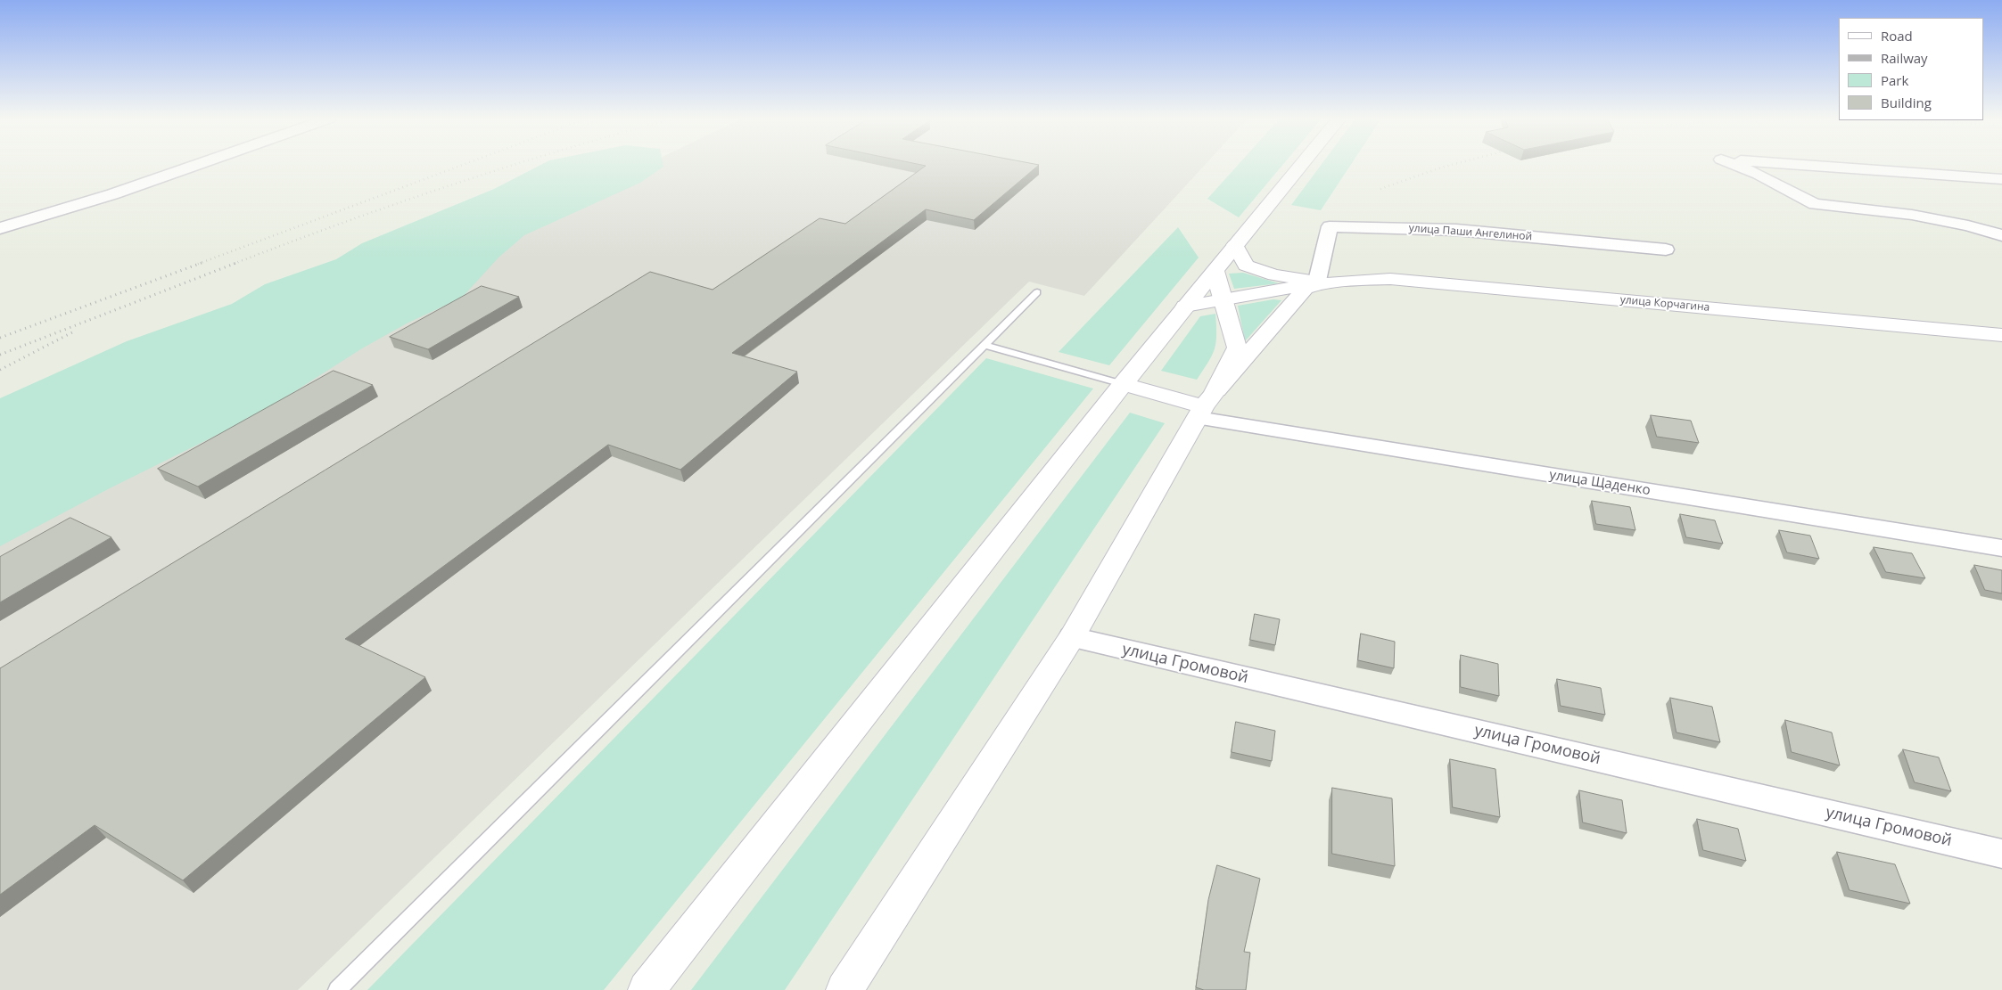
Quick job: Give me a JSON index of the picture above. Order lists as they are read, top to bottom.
{
  "streets": {
    "main road": ["улица Корчагина"],
    "street": ["улица Паши Ангелиной", "улица Щаденко", "улица Громовой"]
  },
  "crossings": [
    ["улица Паши Ангелиной", "улица Корчагина"]
  ],
  "legend": [
    "Road",
    "Railway",
    "Park",
    "Building"
  ]
}
